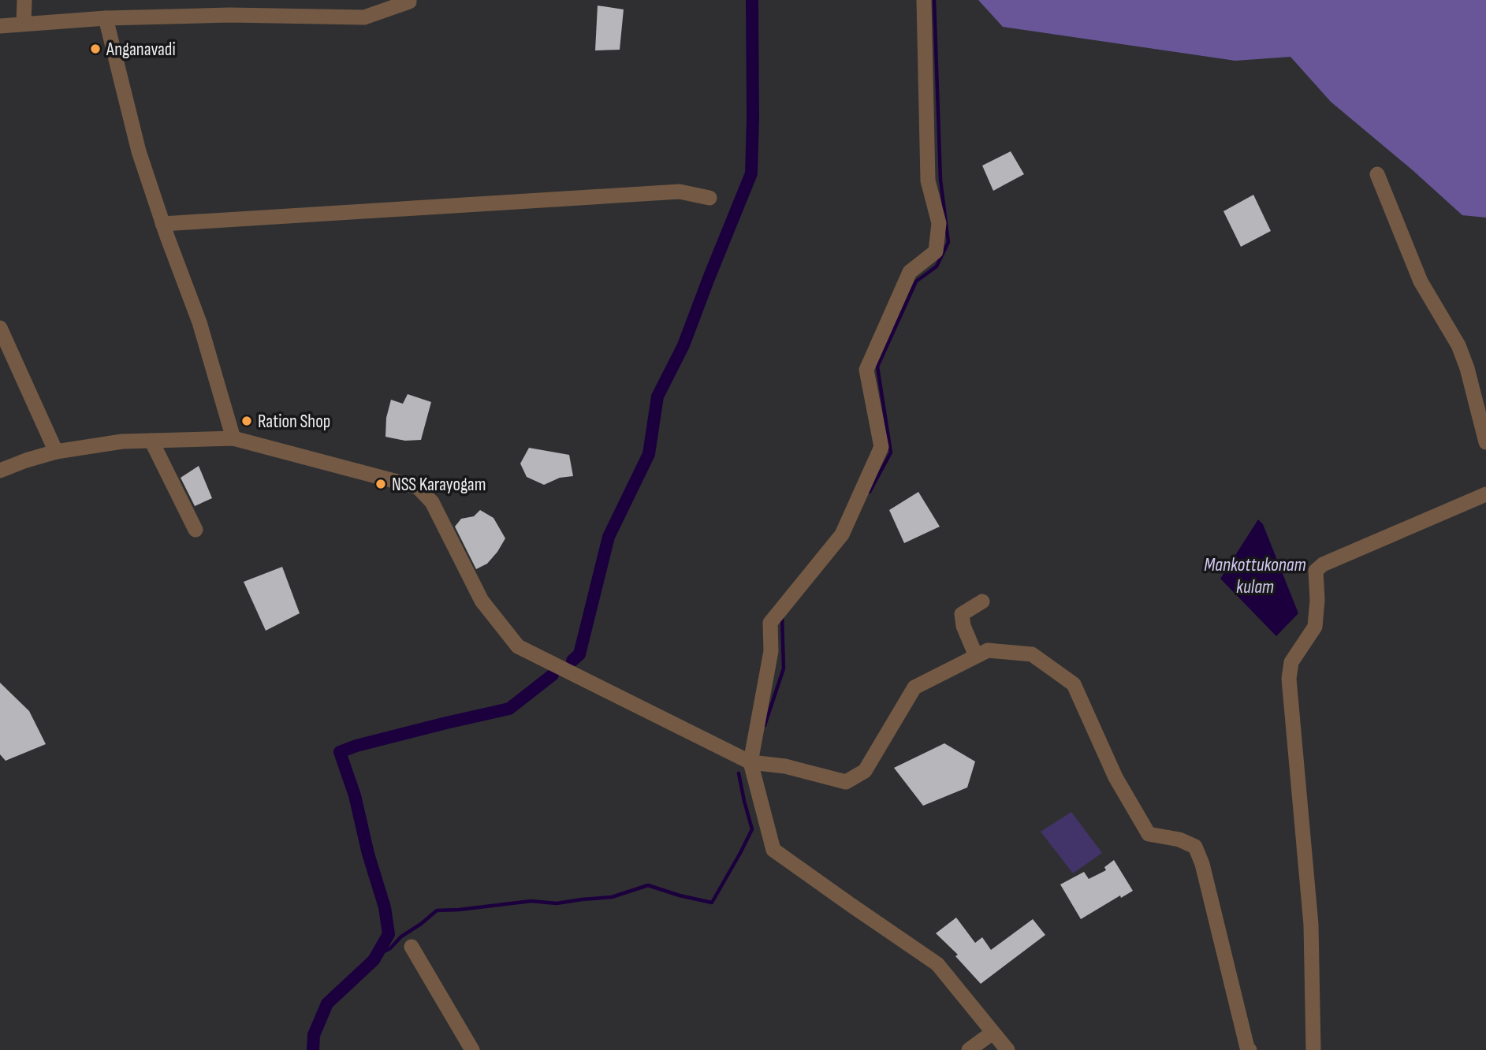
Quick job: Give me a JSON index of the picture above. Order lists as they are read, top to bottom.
{
  "water": ["Mankottukonam kulam"],
  "places": ["Anganavadi", "Ration Shop", "NSS Karayogam"]
}
